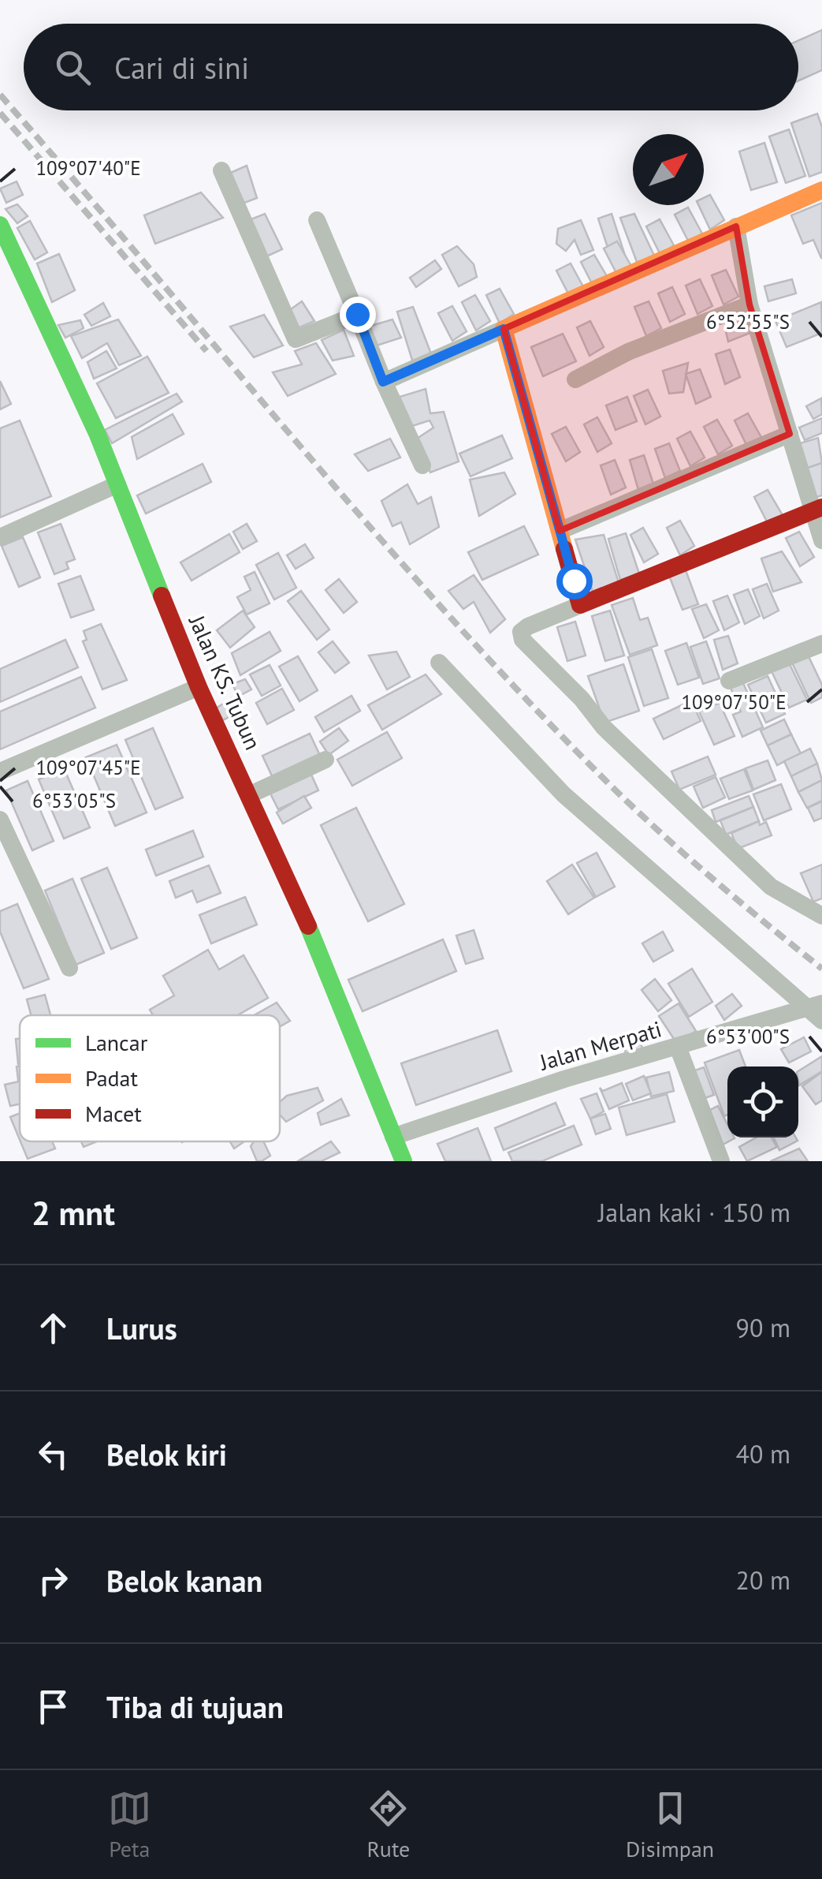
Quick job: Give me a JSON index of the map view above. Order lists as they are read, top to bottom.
{
  "streets": {
    "main road": ["Jalan KS. Tubun"],
    "street": ["Jalan Merpati"]
  },
  "crossings": [
    ["Jalan KS. Tubun", "Jalan Merpati"]
  ],
  "legend": ["Lancar", "Padat", "Macet"],
  "north": "top right",
  "page": {
    "search": "Cari di sini",
    "heading": ["2 mnt", "Jalan kaki · 150 m"],
    "list": [
      ["Lurus", "90 m"],
      ["Belok kiri", "40 m"],
      ["Belok kanan", "20 m"],
      "Tiba di tujuan"
    ],
    "nav": ["Peta", "Rute", "Disimpan"]
  },
  "coordinates": [
    "109°07'40\"E",
    "6°52'55\"S",
    "109°07'50\"E",
    "109°07'45\"E",
    "6°53'05\"S",
    "6°53'00\"S"
  ]
}
